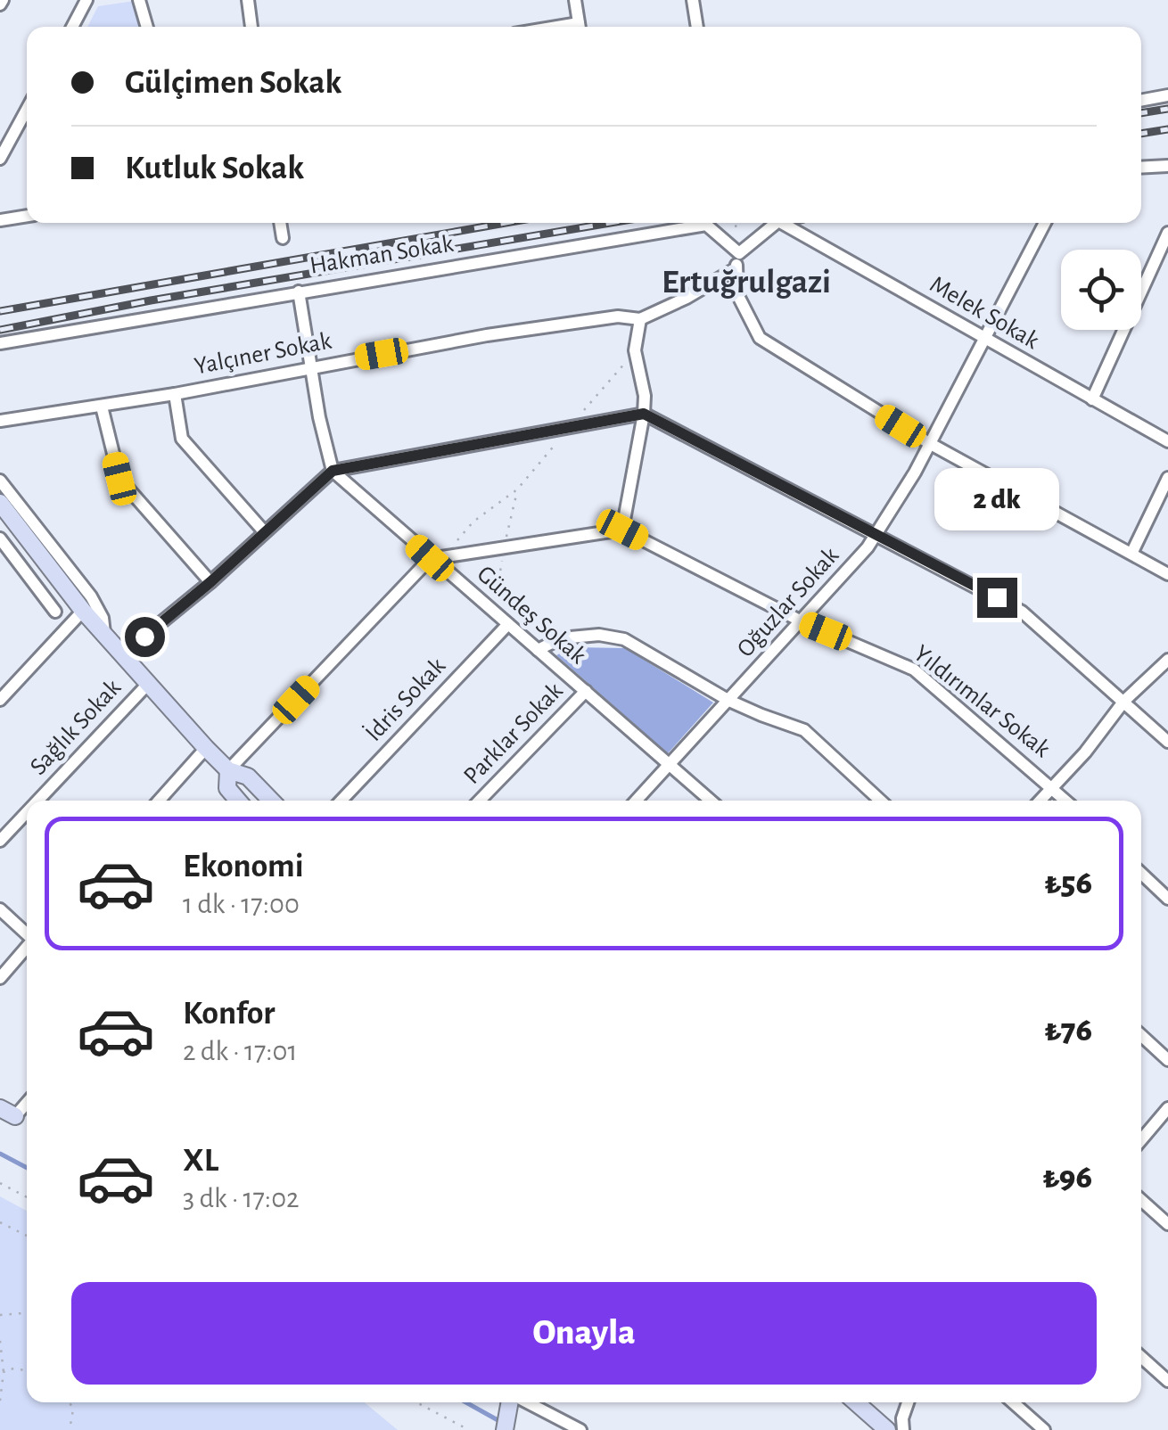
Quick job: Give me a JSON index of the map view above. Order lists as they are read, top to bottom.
{
  "streets": {
    "street": [
      "Hakman Sokak",
      "Melek Sokak",
      "Yalçıner Sokak",
      "Oğuzlar Sokak",
      "Gündeş Sokak",
      "İdris Sokak",
      "Yıldırımlar Sokak",
      "Sağlık Sokak",
      "Parklar Sokak"
    ]
  },
  "crossings": [
    ["Melek Sokak", "Oğuzlar Sokak"],
    ["Oğuzlar Sokak", "Gündeş Sokak"],
    ["Oğuzlar Sokak", "Yıldırımlar Sokak"],
    ["Gündeş Sokak", "İdris Sokak"],
    ["Gündeş Sokak", "Parklar Sokak"]
  ],
  "districts": ["Ertuğrulgazi"],
  "page": {
    "banner": ["Gülçimen Sokak", "Kutluk Sokak"],
    "bubble": "2 dk",
    "list": [
      {
        "name": "Ekonomi",
        "note": "1 dk · 17:00",
        "value": "₺56"
      },
      {
        "name": "Konfor",
        "note": "2 dk · 17:01",
        "value": "₺76"
      },
      {
        "name": "XL",
        "note": "3 dk · 17:02",
        "value": "₺96"
      }
    ],
    "buttons": "Onayla"
  }
}
